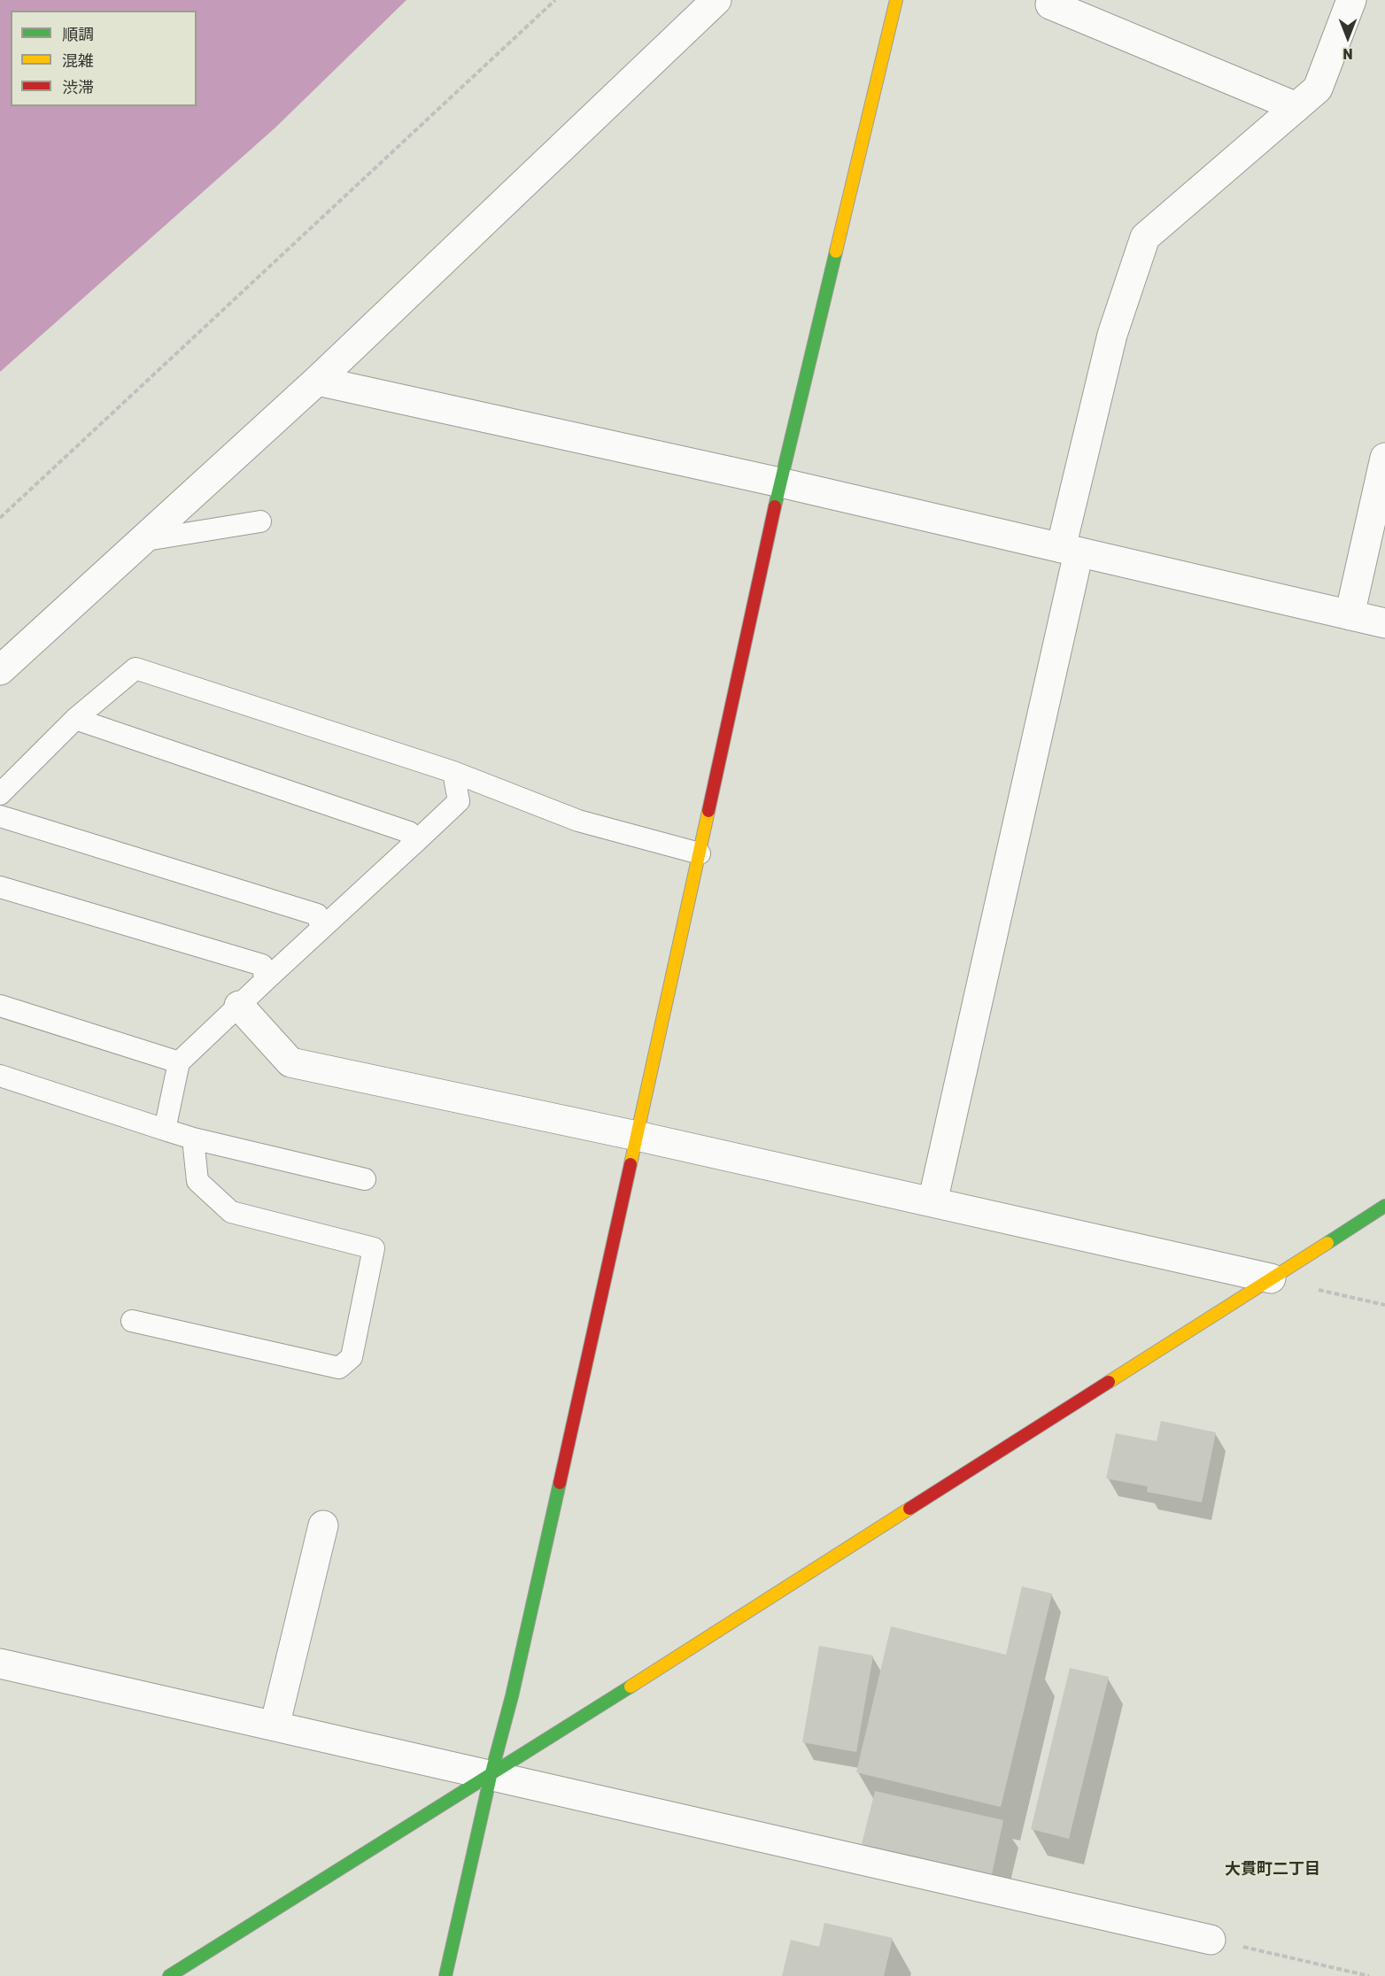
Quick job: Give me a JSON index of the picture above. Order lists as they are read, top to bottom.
{
  "districts": ["大貫町二丁目"],
  "legend": ["順調", "混雑", "渋滞"],
  "north": "bottom"
}
